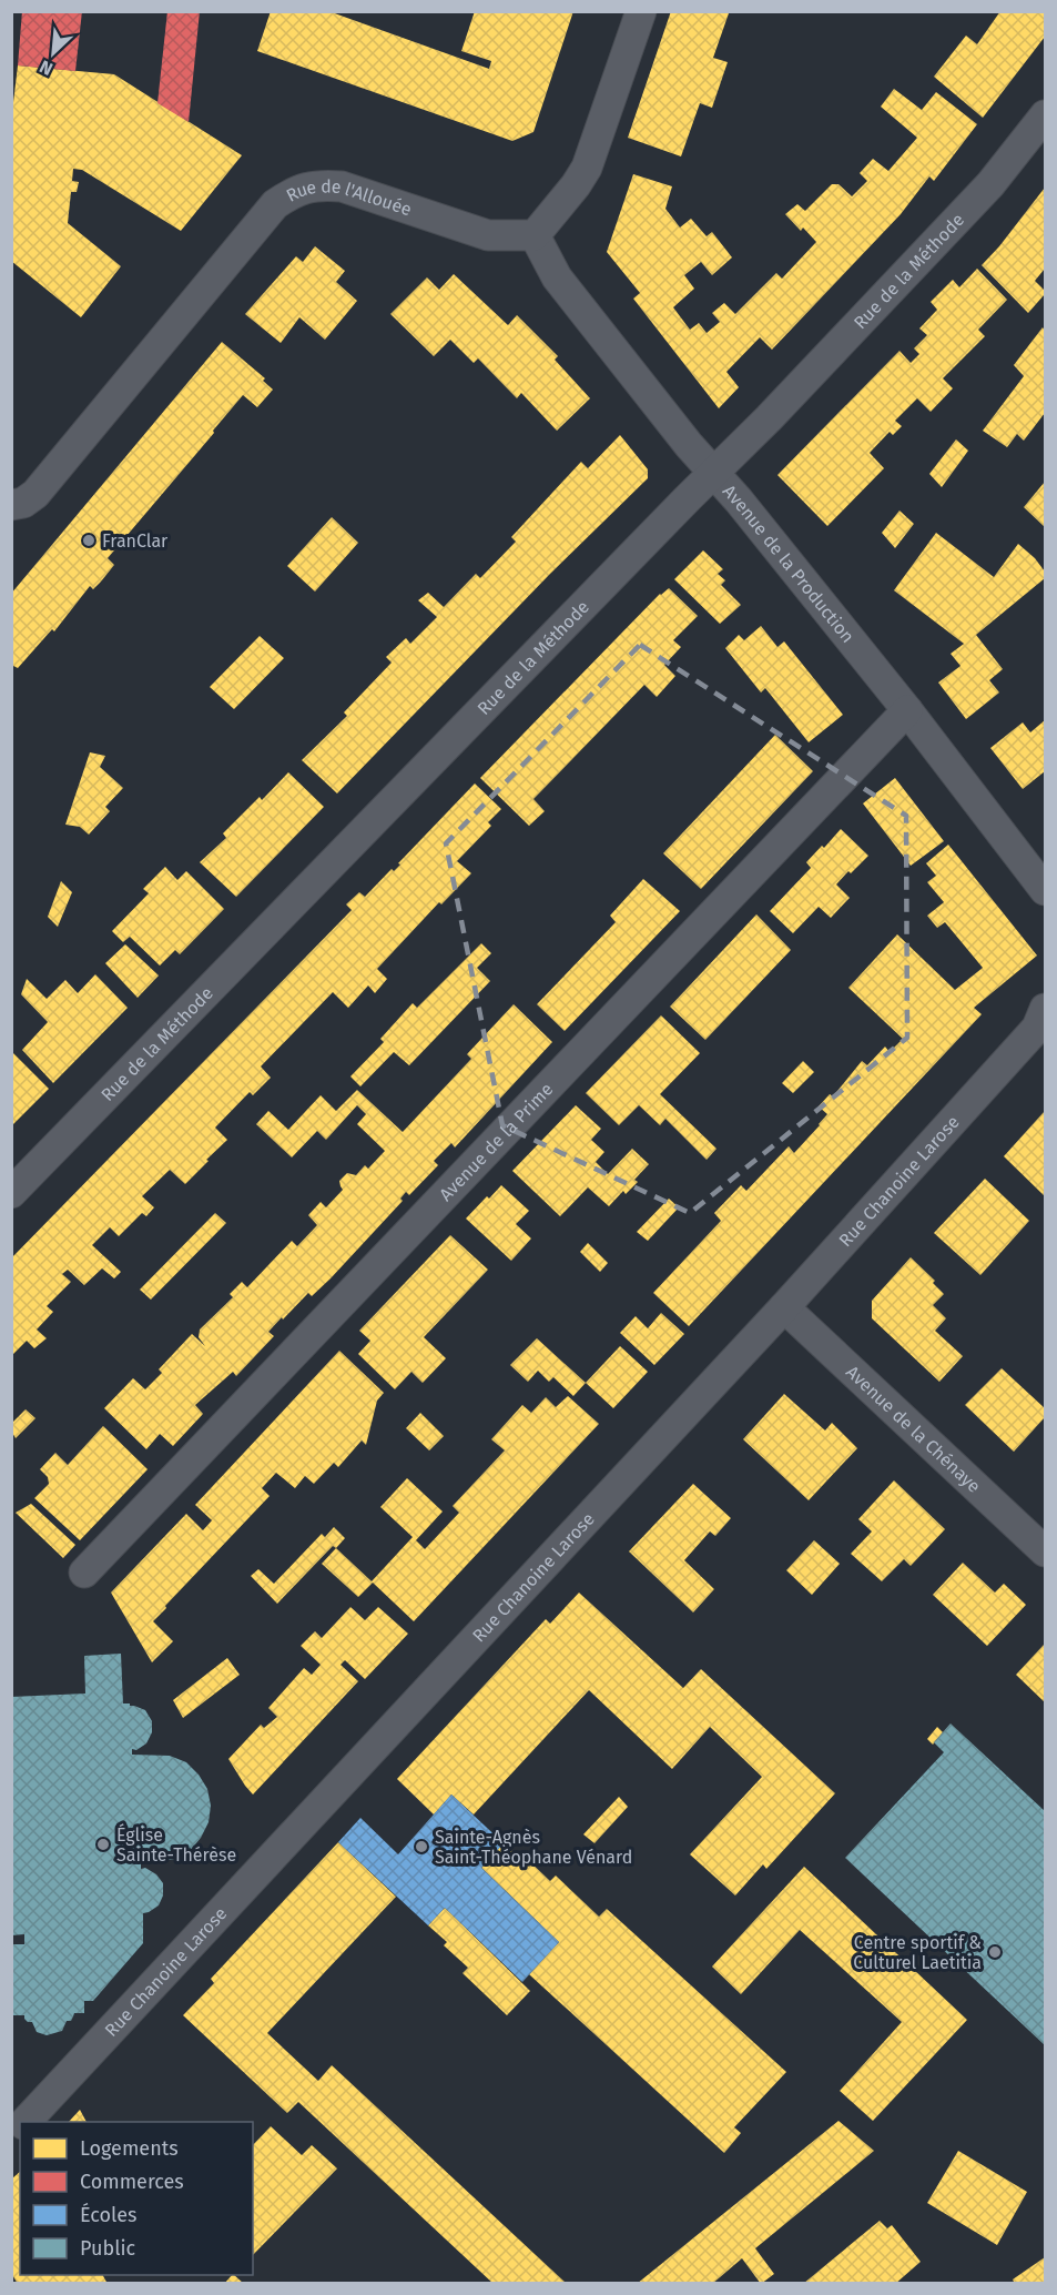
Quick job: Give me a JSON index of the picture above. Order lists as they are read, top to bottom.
{
  "streets": {
    "street": [
      "Rue de l'Allouée",
      "Rue de la Méthode",
      "Avenue de la Production",
      "Avenue de la Prime",
      "Rue Chanoine Larose",
      "Avenue de la Chénaye"
    ]
  },
  "crossings": [
    ["Rue de l'Allouée", "Avenue de la Production"],
    ["Rue de la Méthode", "Avenue de la Production"],
    ["Avenue de la Production", "Avenue de la Prime"],
    ["Rue Chanoine Larose", "Avenue de la Chénaye"]
  ],
  "places": [
    "FranClar",
    "Église Sainte-Thérèse",
    "Sainte-Agnès Saint-Théophane Vénard",
    "Centre sportif & Culturel Laetitia"
  ],
  "legend": [
    "Logements",
    "Commerces",
    "Écoles",
    "Public"
  ],
  "north": "bottom left"
}
